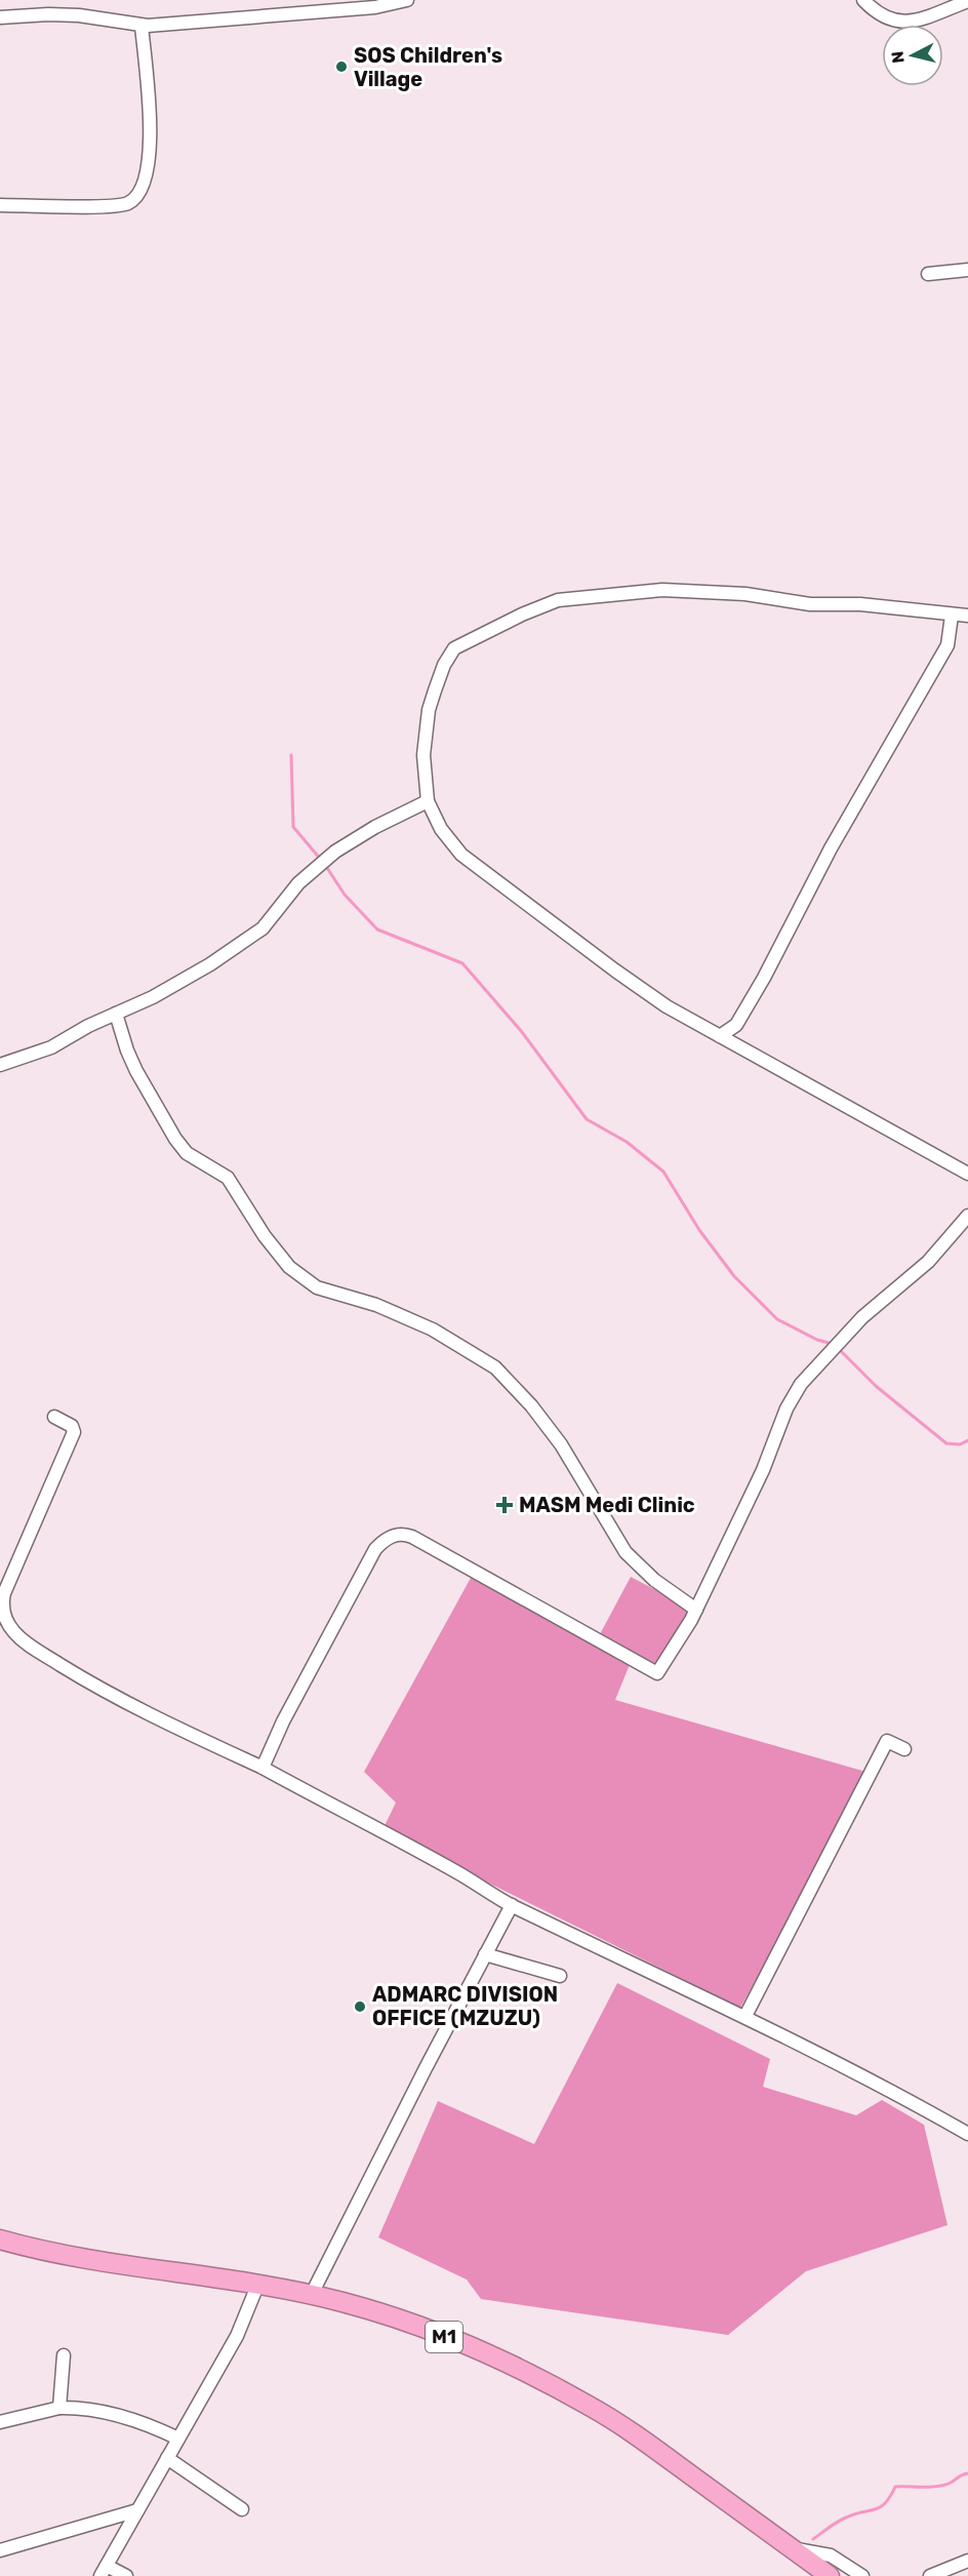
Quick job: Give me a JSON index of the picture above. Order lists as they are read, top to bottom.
{
  "streets": {
    "highway": ["M1"]
  },
  "places": {
    "other": ["SOS Children's Village", "ADMARC DIVISION OFFICE (MZUZU)"],
    "health": ["MASM Medi Clinic"]
  },
  "north": "left"
}
